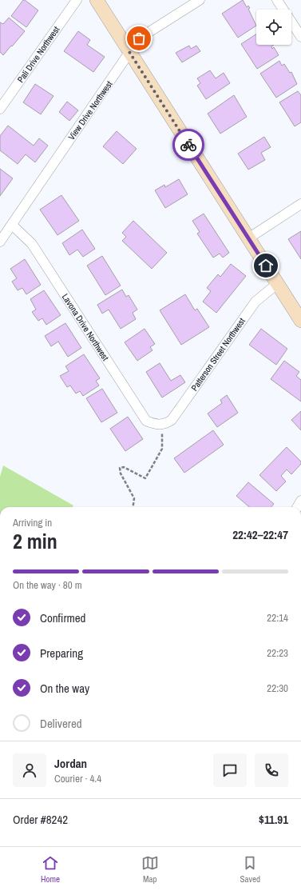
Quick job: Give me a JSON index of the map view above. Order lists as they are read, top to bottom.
{
  "streets": {
    "street": [
      "Pali Drive Northwest",
      "View Drive Northwest",
      "Lavona Drive Northwest",
      "Patterson Street Northwest"
    ]
  },
  "crossings": [
    ["View Drive Northwest", "Lavona Drive Northwest"],
    ["Lavona Drive Northwest", "Patterson Street Northwest"]
  ],
  "page": {
    "heading": ["2 min", "Arriving in", "22:42–22:47"],
    "panel": [
      "Jordan",
      "Courier · 4.4",
      "Order #8242",
      "$11.91"
    ],
    "bar": "On the way · 80 m",
    "list": [
      ["Confirmed", "22:14"],
      ["Preparing", "22:23"],
      ["On the way", "22:30"],
      "Delivered"
    ],
    "tabs": ["Home", "Map", "Saved"]
  }
}
